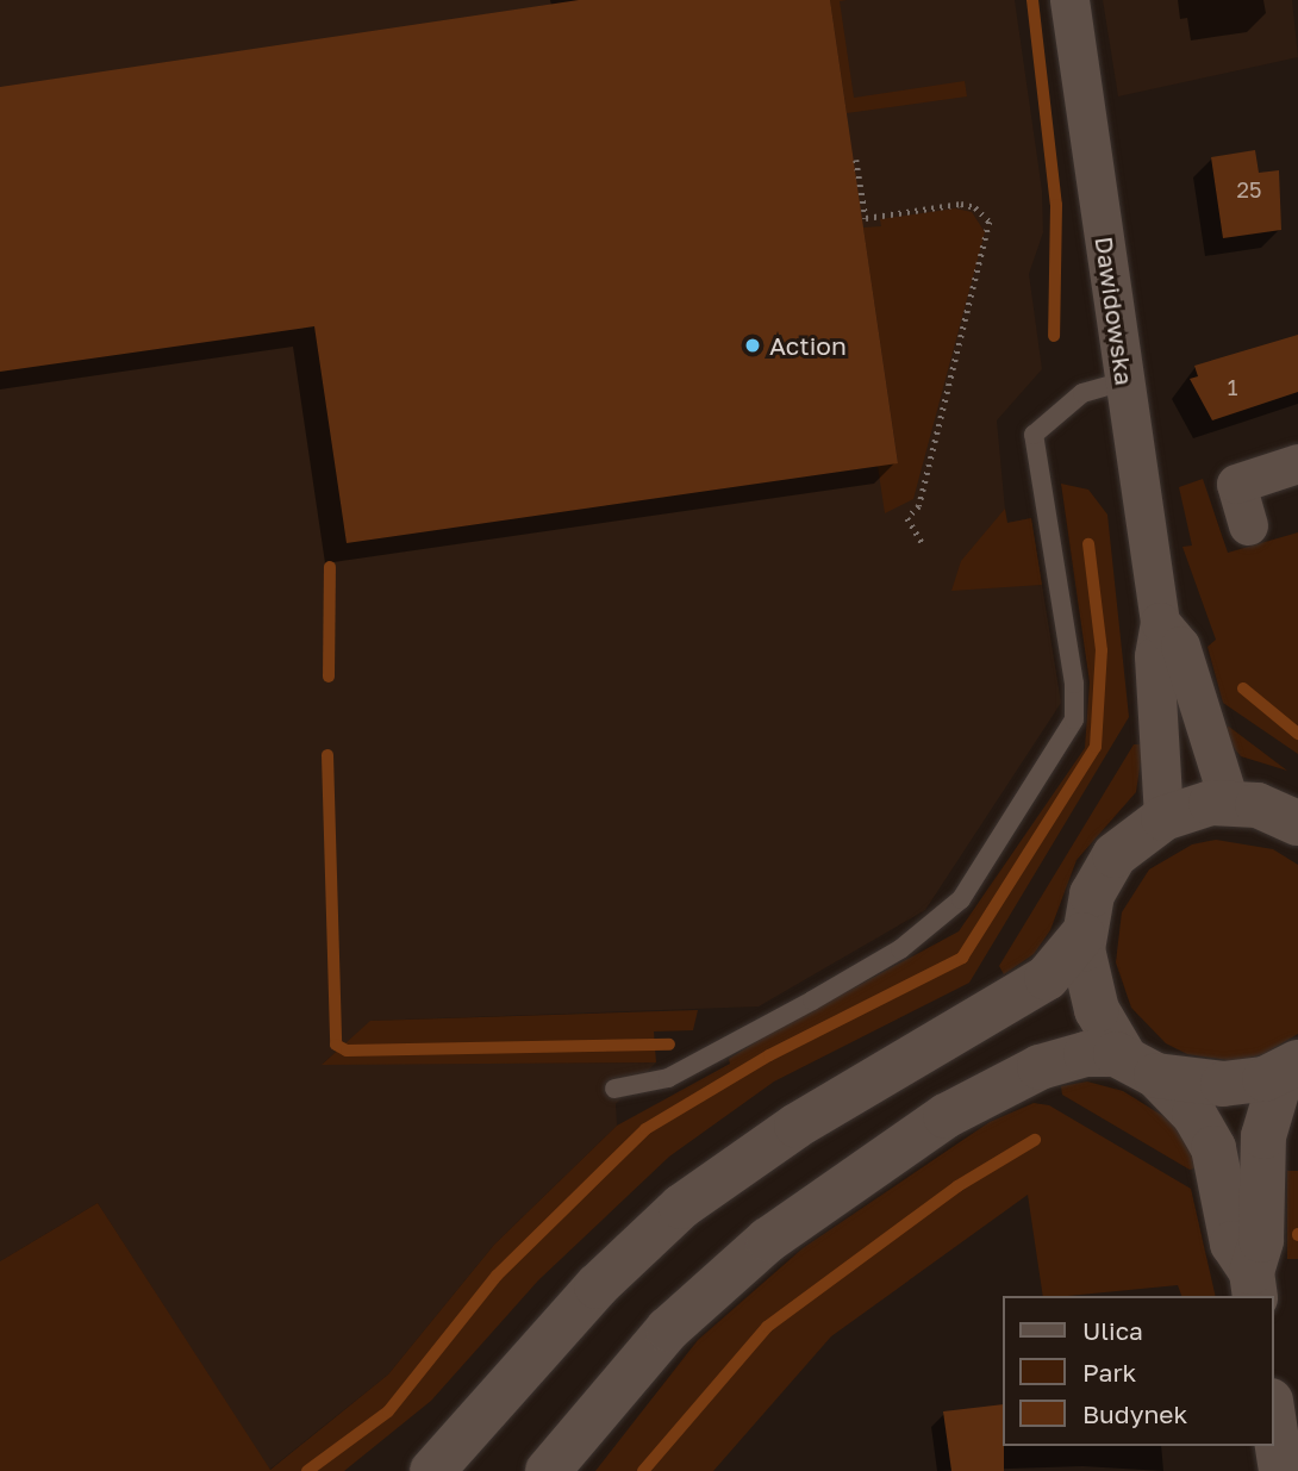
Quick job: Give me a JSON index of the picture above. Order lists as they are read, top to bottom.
{
  "streets": {
    "street": ["Dawidowska"]
  },
  "places": ["Action"],
  "house_numbers": ["25", "1"],
  "legend": ["Ulica", "Park", "Budynek"]
}
